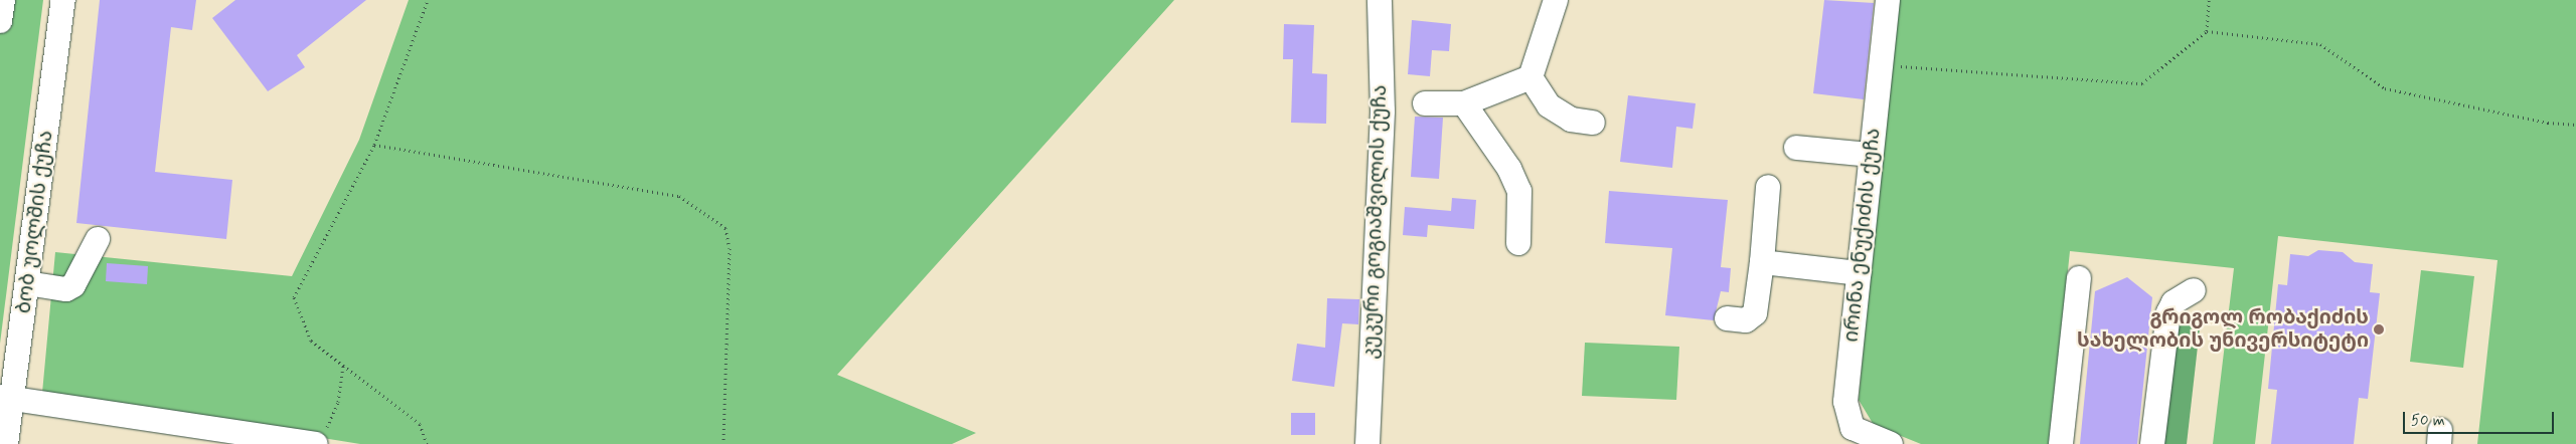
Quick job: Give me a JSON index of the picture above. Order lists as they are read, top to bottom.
{
  "streets": {
    "street": ["ბობ უოლშის ქუჩა", "კუკური გოგიაშვილის ქუჩა", "ირინა ენუქიძის ქუჩა"]
  },
  "places": ["გრიგოლ რობაქიძის სახელობის უნივერსიტეტი"],
  "scale_bar": "50 m"
}
